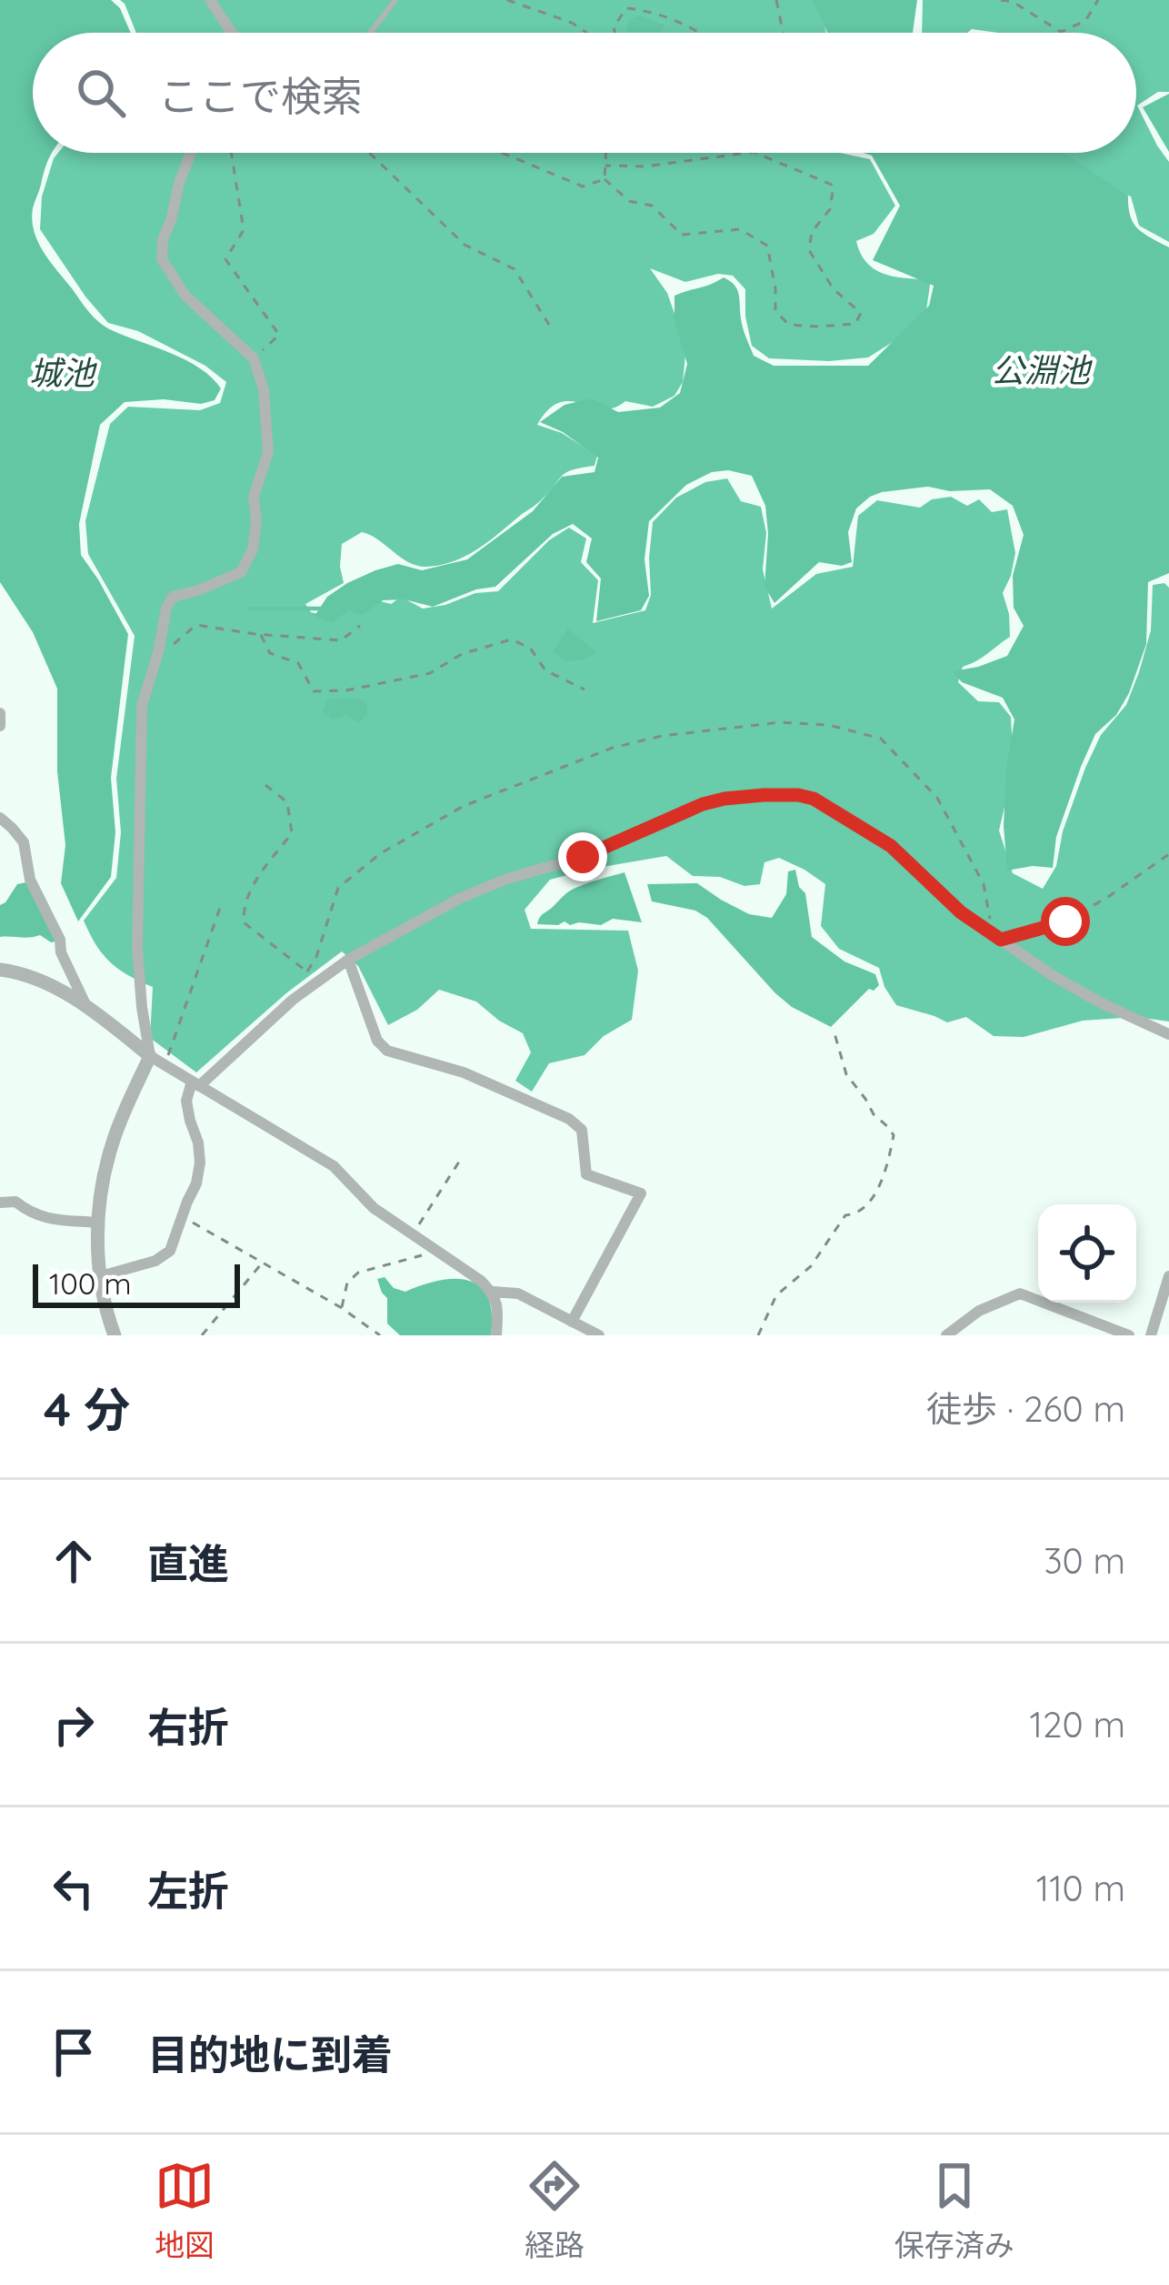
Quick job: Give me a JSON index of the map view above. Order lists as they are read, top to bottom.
{
  "water": ["公淵池", "城池"],
  "scale_bar": "100 m",
  "page": {
    "search": "ここで検索",
    "scale": "100 m",
    "heading": ["4 分", "徒歩 · 260 m"],
    "list": [
      ["直進", "30 m"],
      ["右折", "120 m"],
      ["左折", "110 m"],
      "目的地に到着"
    ],
    "nav": ["地図", "経路", "保存済み"]
  }
}
